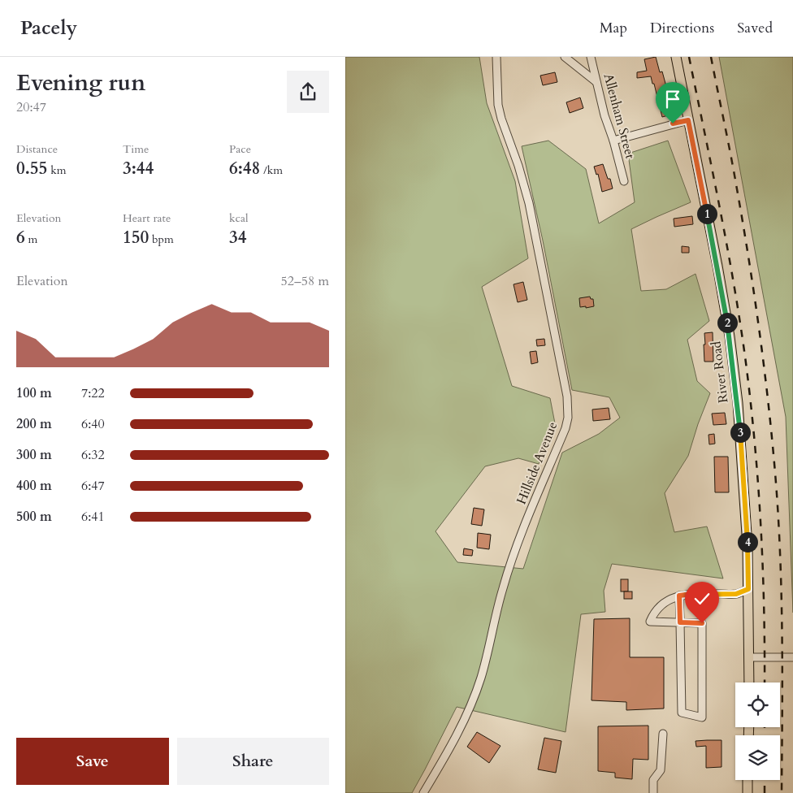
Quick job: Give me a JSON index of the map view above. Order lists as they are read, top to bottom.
{
  "streets": {
    "main road": ["River Road"],
    "street": ["Allenham Street", "Hillside Avenue"]
  },
  "page": {
    "header": "Pacely",
    "nav": ["Map", "Directions", "Saved"],
    "heading": ["Evening run", "20:47"],
    "stats": [
      ["Distance", "0.55 km"],
      ["Time", "3:44"],
      ["Pace", "6:48 /km"],
      ["Elevation", "6 m"],
      ["Heart rate", "150 bpm"],
      ["kcal", "34"]
    ],
    "pins": [
      "1",
      "2",
      "3",
      "4"
    ],
    "chart": ["Elevation", "52–58 m"],
    "list": [
      {
        "name": "100 m",
        "note": "7:22"
      },
      {
        "name": "200 m",
        "note": "6:40"
      },
      {
        "name": "300 m",
        "note": "6:32"
      },
      {
        "name": "400 m",
        "note": "6:47"
      },
      {
        "name": "500 m",
        "note": "6:41"
      }
    ],
    "buttons": ["Save", "Share"]
  }
}
